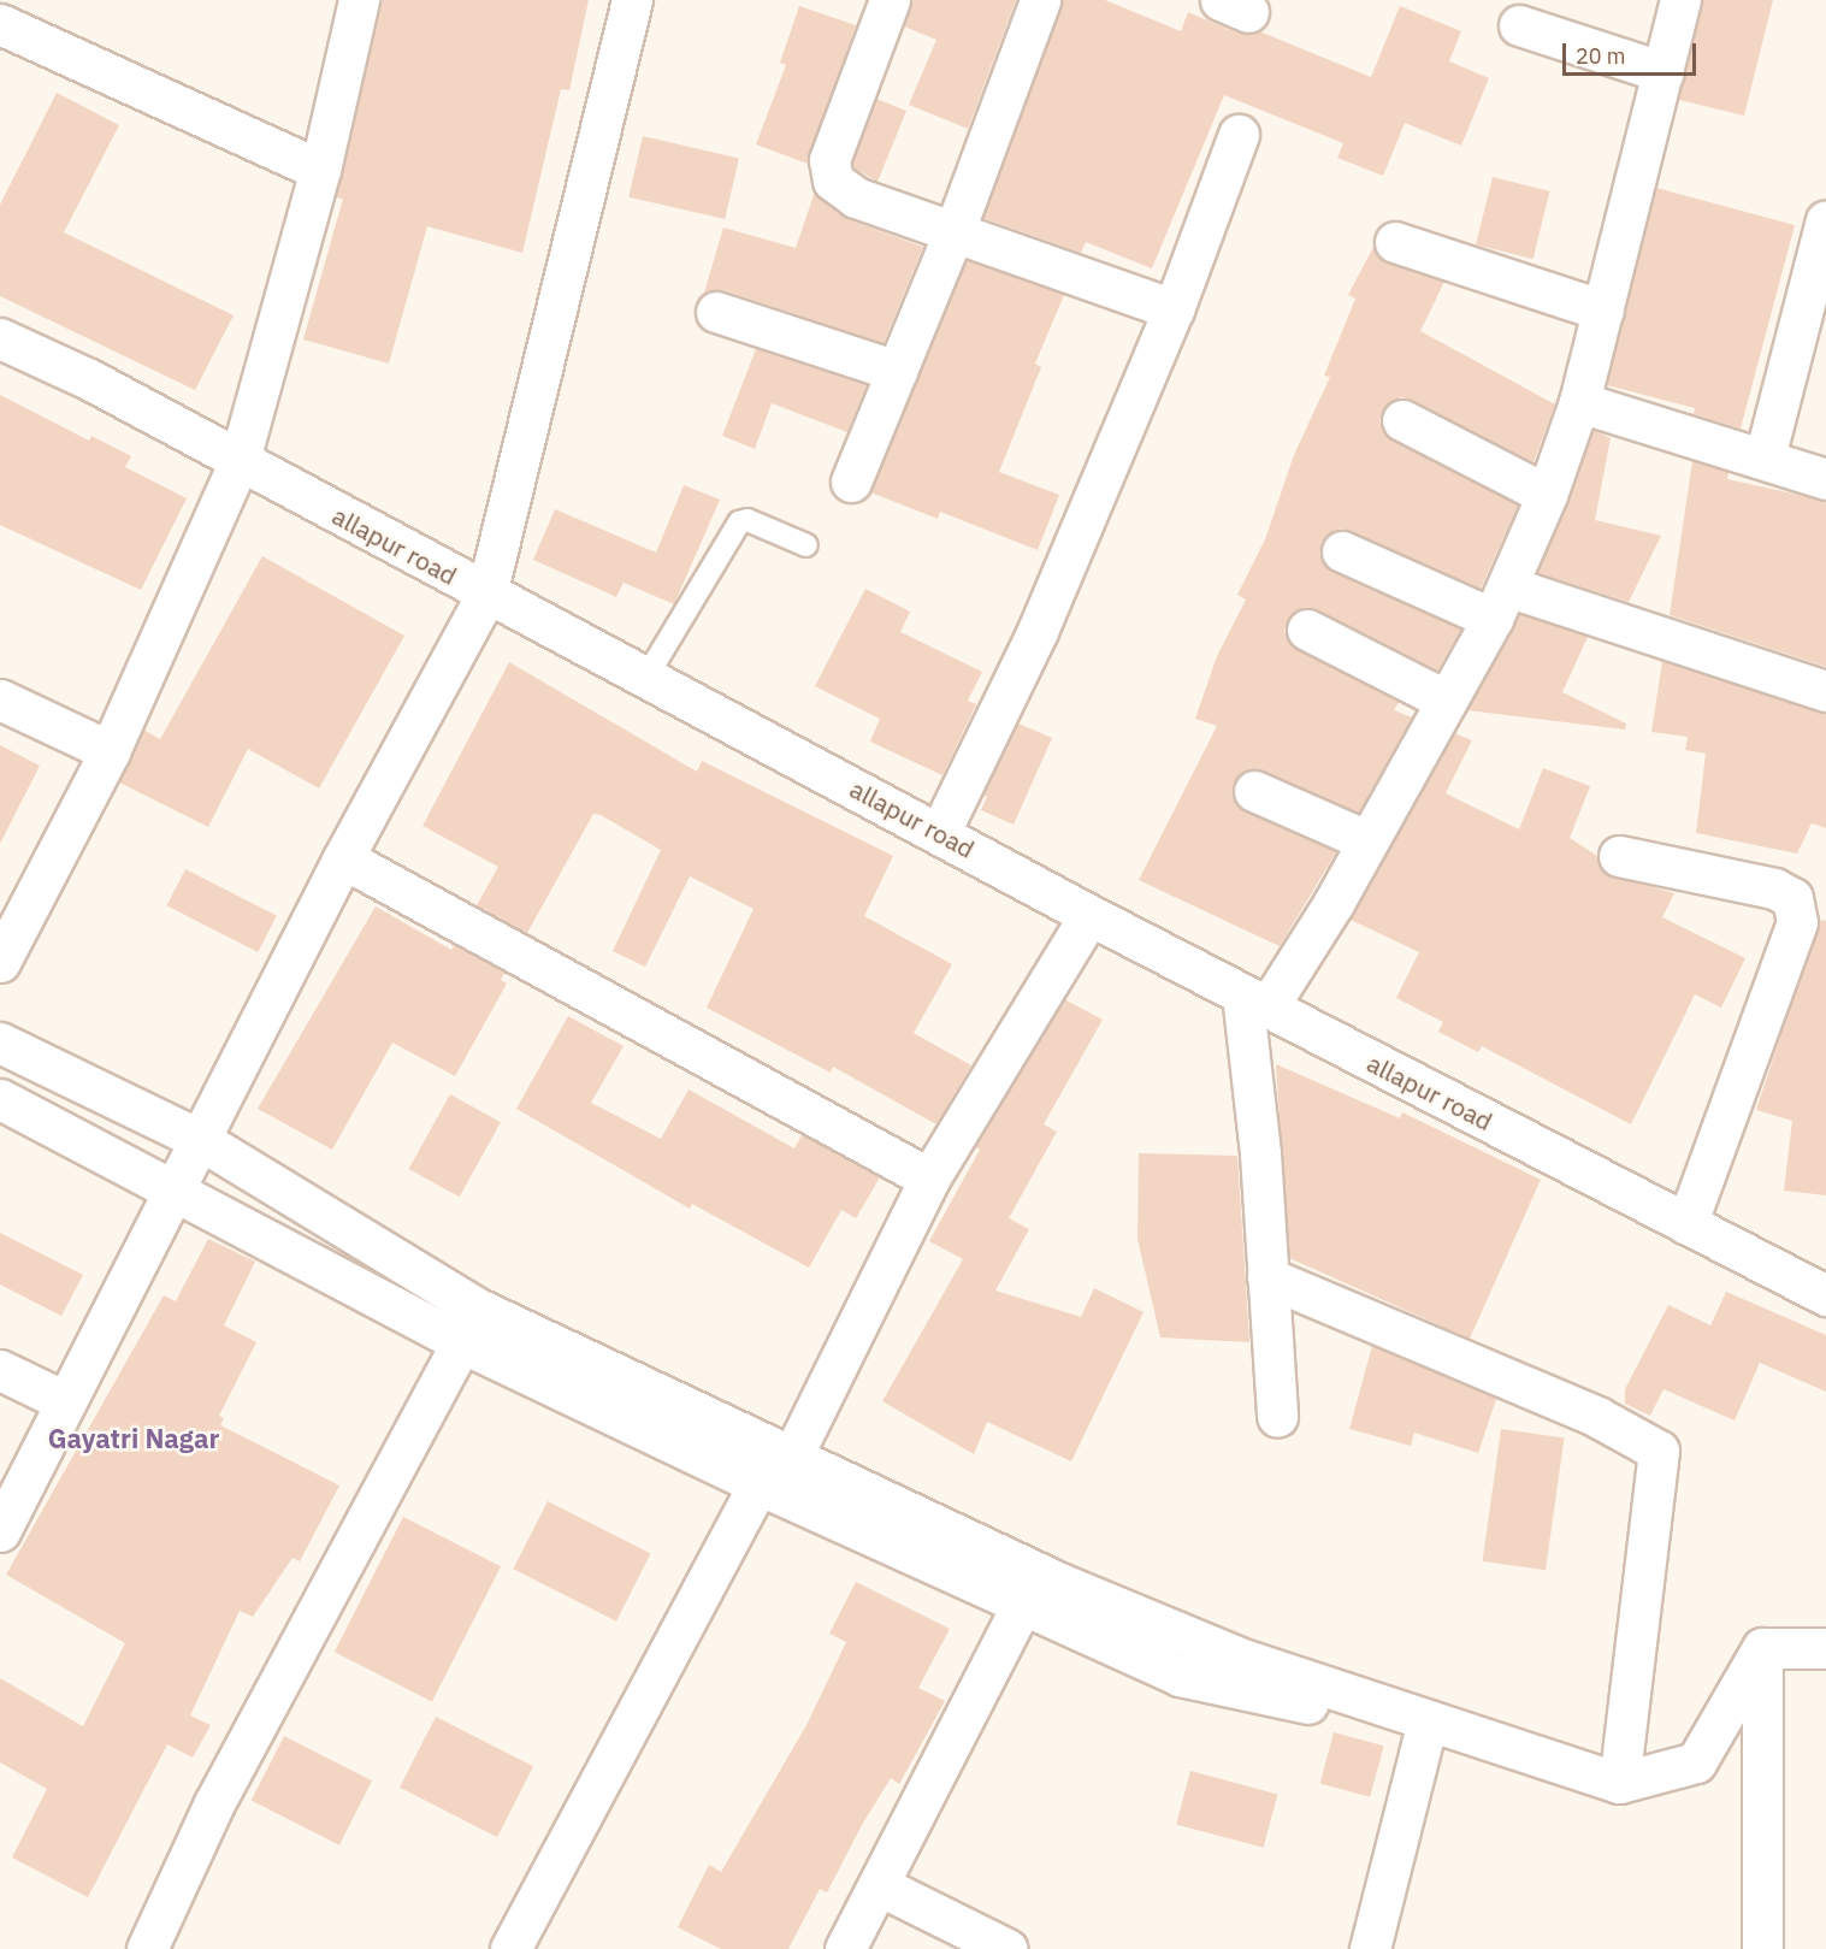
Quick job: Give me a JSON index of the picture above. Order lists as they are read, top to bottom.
{
  "streets": {
    "street": ["allapur road"]
  },
  "districts": ["Gayatri Nagar"],
  "scale_bar": "20 m"
}
